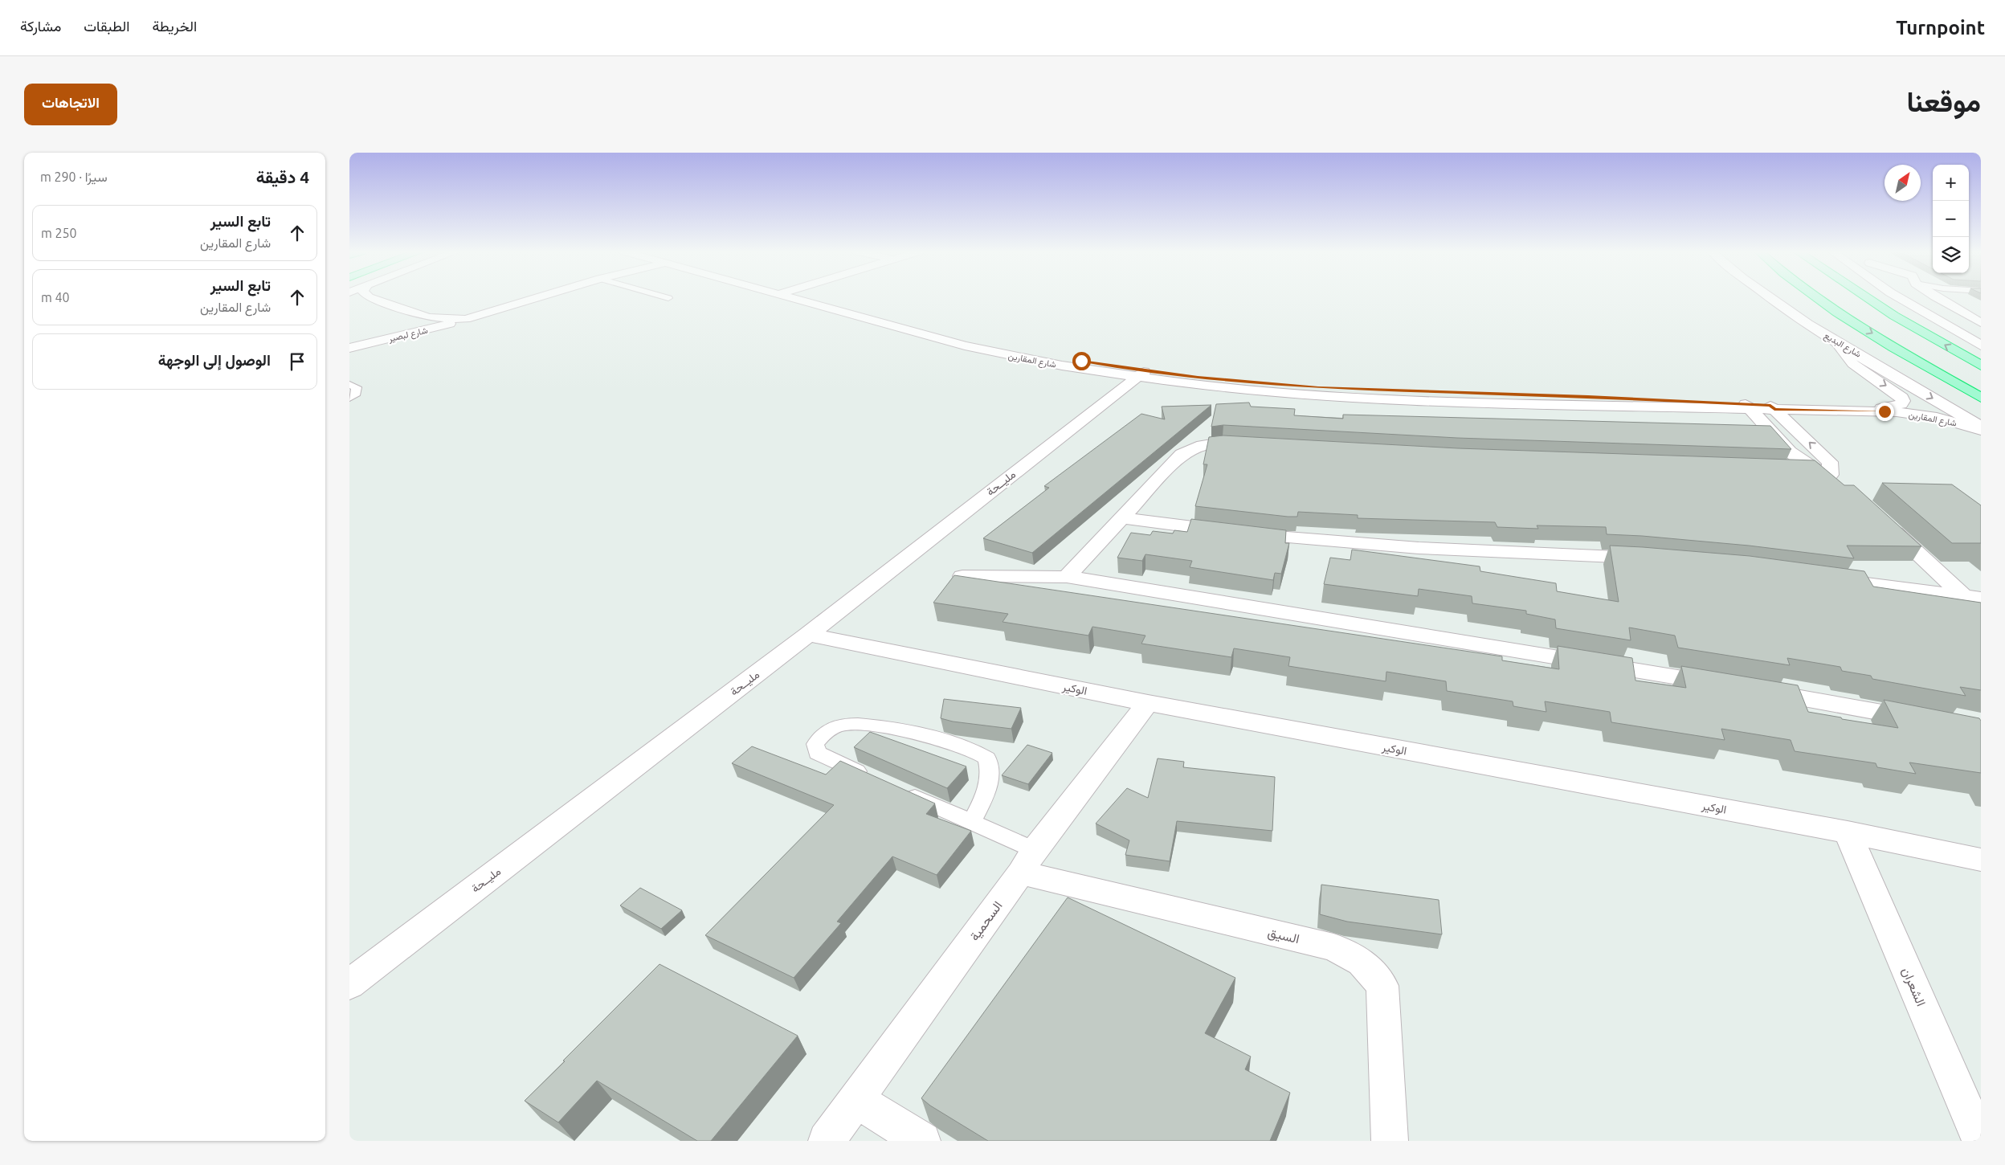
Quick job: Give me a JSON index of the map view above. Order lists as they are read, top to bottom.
{
  "streets": {
    "street": [
      "شارع لبصير",
      "شارع البديع",
      "شارع المقارين",
      "مليــحة",
      "الوكير",
      "السحمية",
      "السيق",
      "الشعران"
    ]
  },
  "crossings": [
    ["شارع البديع", "شارع المقارين"],
    ["شارع المقارين", "مليــحة"],
    ["مليــحة", "الوكير"],
    ["الوكير", "السحمية"],
    ["الوكير", "الشعران"],
    ["السحمية", "السيق"]
  ],
  "north": "top right",
  "page": {
    "header": "Turnpoint",
    "nav": ["الخريطة", "الطبقات", "مشاركة"],
    "title": "موقعنا",
    "buttons": "الاتجاهات",
    "heading": ["4 دقيقة", "سيرًا · 290 m"],
    "map_buttons": ["+", "−"],
    "list": [
      ["تابع السير", "شارع المقارين", "250 m"],
      ["تابع السير", "شارع المقارين", "40 m"],
      "الوصول إلى الوجهة"
    ]
  }
}
